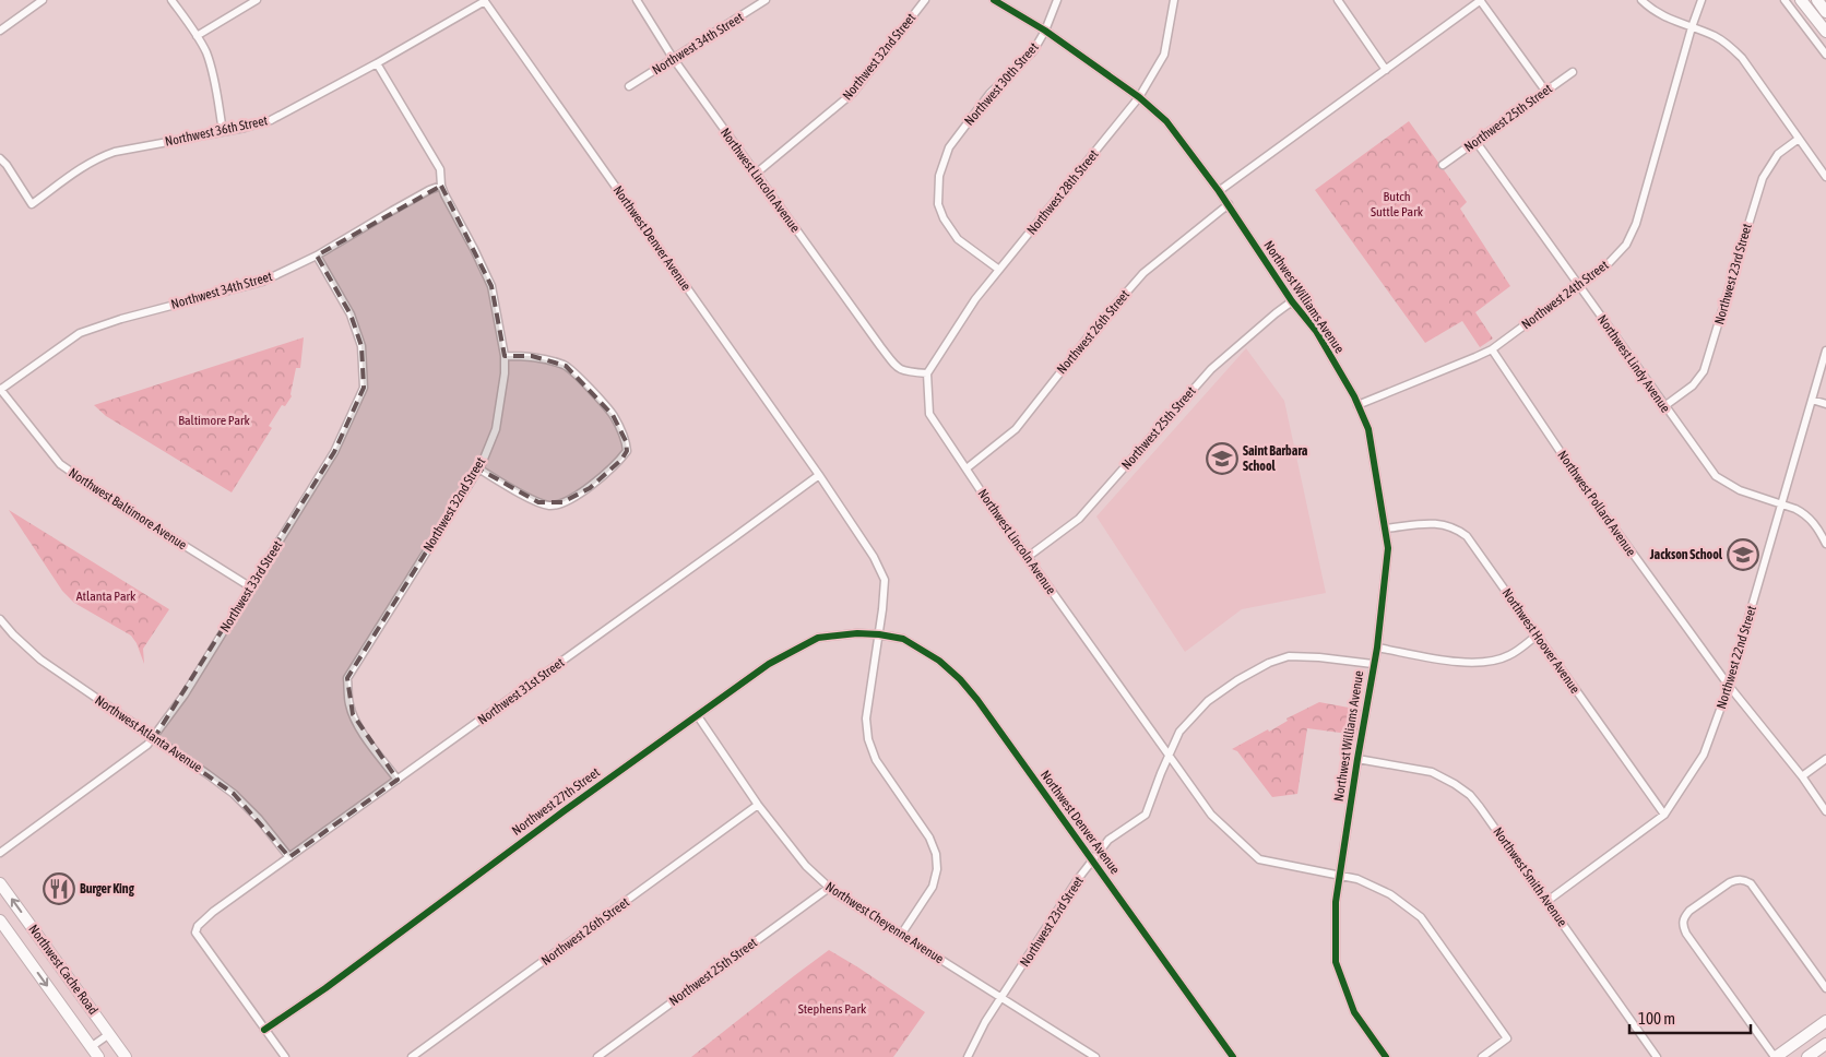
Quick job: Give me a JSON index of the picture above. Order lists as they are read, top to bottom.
{
  "streets": {
    "main road": ["Northwest Cache Road"],
    "street": [
      "Northwest 34th Street",
      "Northwest 32nd Street",
      "Northwest 30th Street",
      "Northwest 25th Street",
      "Northwest 36th Street",
      "Northwest Lincoln Avenue",
      "Northwest 28th Street",
      "Northwest Denver Avenue",
      "Northwest 23rd Street",
      "Northwest 24th Street",
      "Northwest Williams Avenue",
      "Northwest 26th Street",
      "Northwest Lindy Avenue",
      "Northwest Pollard Avenue",
      "Northwest Baltimore Avenue",
      "Northwest 33rd Street",
      "Northwest Hoover Avenue",
      "Northwest 22nd Street",
      "Northwest 31st Street",
      "Northwest Atlanta Avenue",
      "Northwest 27th Street",
      "Northwest Smith Avenue",
      "Northwest Cheyenne Avenue"
    ]
  },
  "crossings": [
    ["Northwest 34th Street", "Northwest 32nd Street"],
    ["Northwest 34th Street", "Northwest Lincoln Avenue"],
    ["Northwest 34th Street", "Northwest Baltimore Avenue"],
    ["Northwest 34th Street", "Northwest 33rd Street"],
    ["Northwest 32nd Street", "Northwest 36th Street"],
    ["Northwest 32nd Street", "Northwest Lincoln Avenue"],
    ["Northwest 32nd Street", "Northwest 31st Street"],
    ["Northwest 30th Street", "Northwest 28th Street"],
    ["Northwest 30th Street", "Northwest Williams Avenue"],
    ["Northwest 25th Street", "Northwest Lincoln Avenue"],
    ["Northwest 25th Street", "Northwest Williams Avenue"],
    ["Northwest 25th Street", "Northwest Lindy Avenue"],
    ["Northwest 25th Street", "Northwest Cheyenne Avenue"],
    ["Northwest 36th Street", "Northwest Denver Avenue"],
    ["Northwest Lincoln Avenue", "Northwest 28th Street"],
    ["Northwest Lincoln Avenue", "Northwest 23rd Street"],
    ["Northwest Lincoln Avenue", "Northwest Williams Avenue"],
    ["Northwest Lincoln Avenue", "Northwest 26th Street"],
    ["Northwest 28th Street", "Northwest Williams Avenue"],
    ["Northwest Denver Avenue", "Northwest 23rd Street"],
    ["Northwest Denver Avenue", "Northwest 31st Street"],
    ["Northwest Denver Avenue", "Northwest 27th Street"],
    ["Northwest 23rd Street", "Northwest Williams Avenue"],
    ["Northwest 23rd Street", "Northwest Lindy Avenue"],
    ["Northwest 23rd Street", "Northwest Cheyenne Avenue"],
    ["Northwest 24th Street", "Northwest Williams Avenue"],
    ["Northwest 24th Street", "Northwest Lindy Avenue"],
    ["Northwest 24th Street", "Northwest Pollard Avenue"],
    ["Northwest Williams Avenue", "Northwest 26th Street"],
    ["Northwest Williams Avenue", "Northwest Hoover Avenue"],
    ["Northwest Williams Avenue", "Northwest Smith Avenue"],
    ["Northwest 26th Street", "Northwest Cheyenne Avenue"],
    ["Northwest Lindy Avenue", "Northwest 22nd Street"],
    ["Northwest Pollard Avenue", "Northwest 22nd Street"],
    ["Northwest Baltimore Avenue", "Northwest 33rd Street"],
    ["Northwest 33rd Street", "Northwest Atlanta Avenue"],
    ["Northwest Hoover Avenue", "Northwest 22nd Street"],
    ["Northwest 22nd Street", "Northwest Smith Avenue"],
    ["Northwest 31st Street", "Northwest Atlanta Avenue"],
    ["Northwest 31st Street", "Northwest 27th Street"],
    ["Northwest 27th Street", "Northwest Cheyenne Avenue"]
  ],
  "parks": [
    "Butch Suttle Park",
    "Baltimore Park",
    "Atlanta Park",
    "Stephens Park"
  ],
  "places": {
    "school or university": ["Saint Barbara School", "Jackson School"],
    "restaurant": ["Burger King"]
  },
  "scale_bar": "100 m"
}
